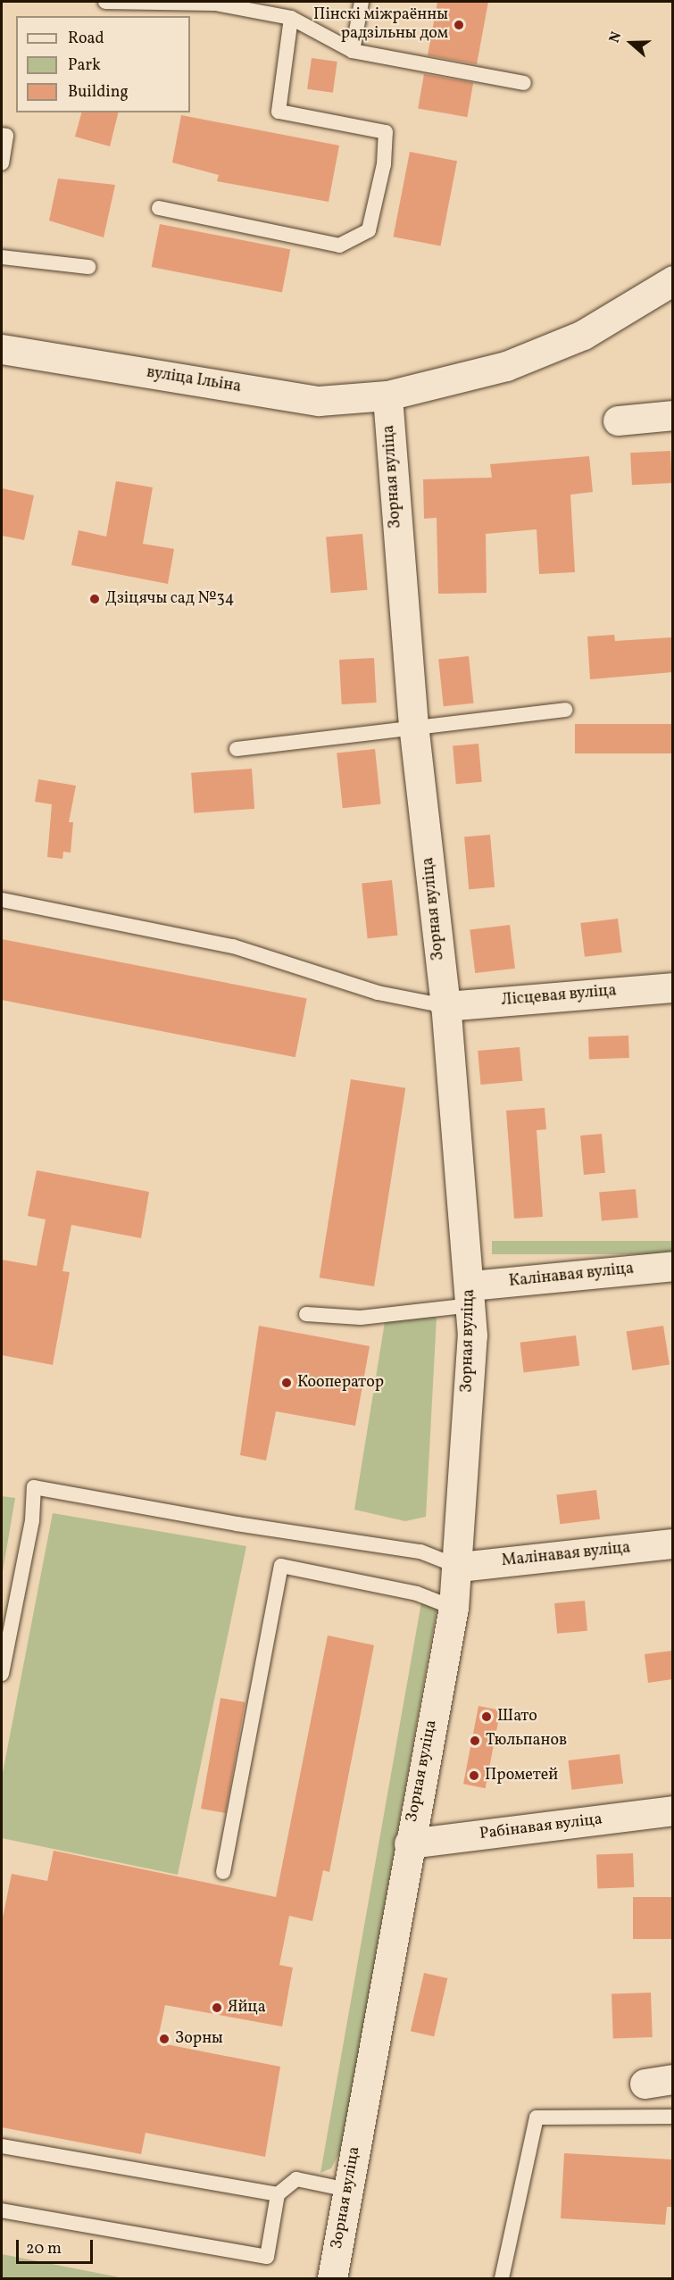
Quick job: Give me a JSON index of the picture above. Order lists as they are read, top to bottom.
{
  "streets": {
    "street": [
      "вуліца Ільіна",
      "Зорная вуліца",
      "Лісцевая вуліца",
      "Калінавая вуліца",
      "Малінавая вуліца",
      "Рабінавая вуліца"
    ]
  },
  "crossings": [
    ["вуліца Ільіна", "Зорная вуліца"],
    ["Зорная вуліца", "Лісцевая вуліца"],
    ["Зорная вуліца", "Калінавая вуліца"],
    ["Зорная вуліца", "Малінавая вуліца"],
    ["Зорная вуліца", "Рабінавая вуліца"]
  ],
  "places": [
    "Пінскі міжраённы радзільны дом",
    "Дзіцячы сад №34",
    "Кооператор",
    "Шато",
    "Тюльпанов",
    "Прометей",
    "Яйца",
    "Зорны"
  ],
  "legend": ["Road", "Park", "Building"],
  "scale_bar": "20 m",
  "north": "left"
}
